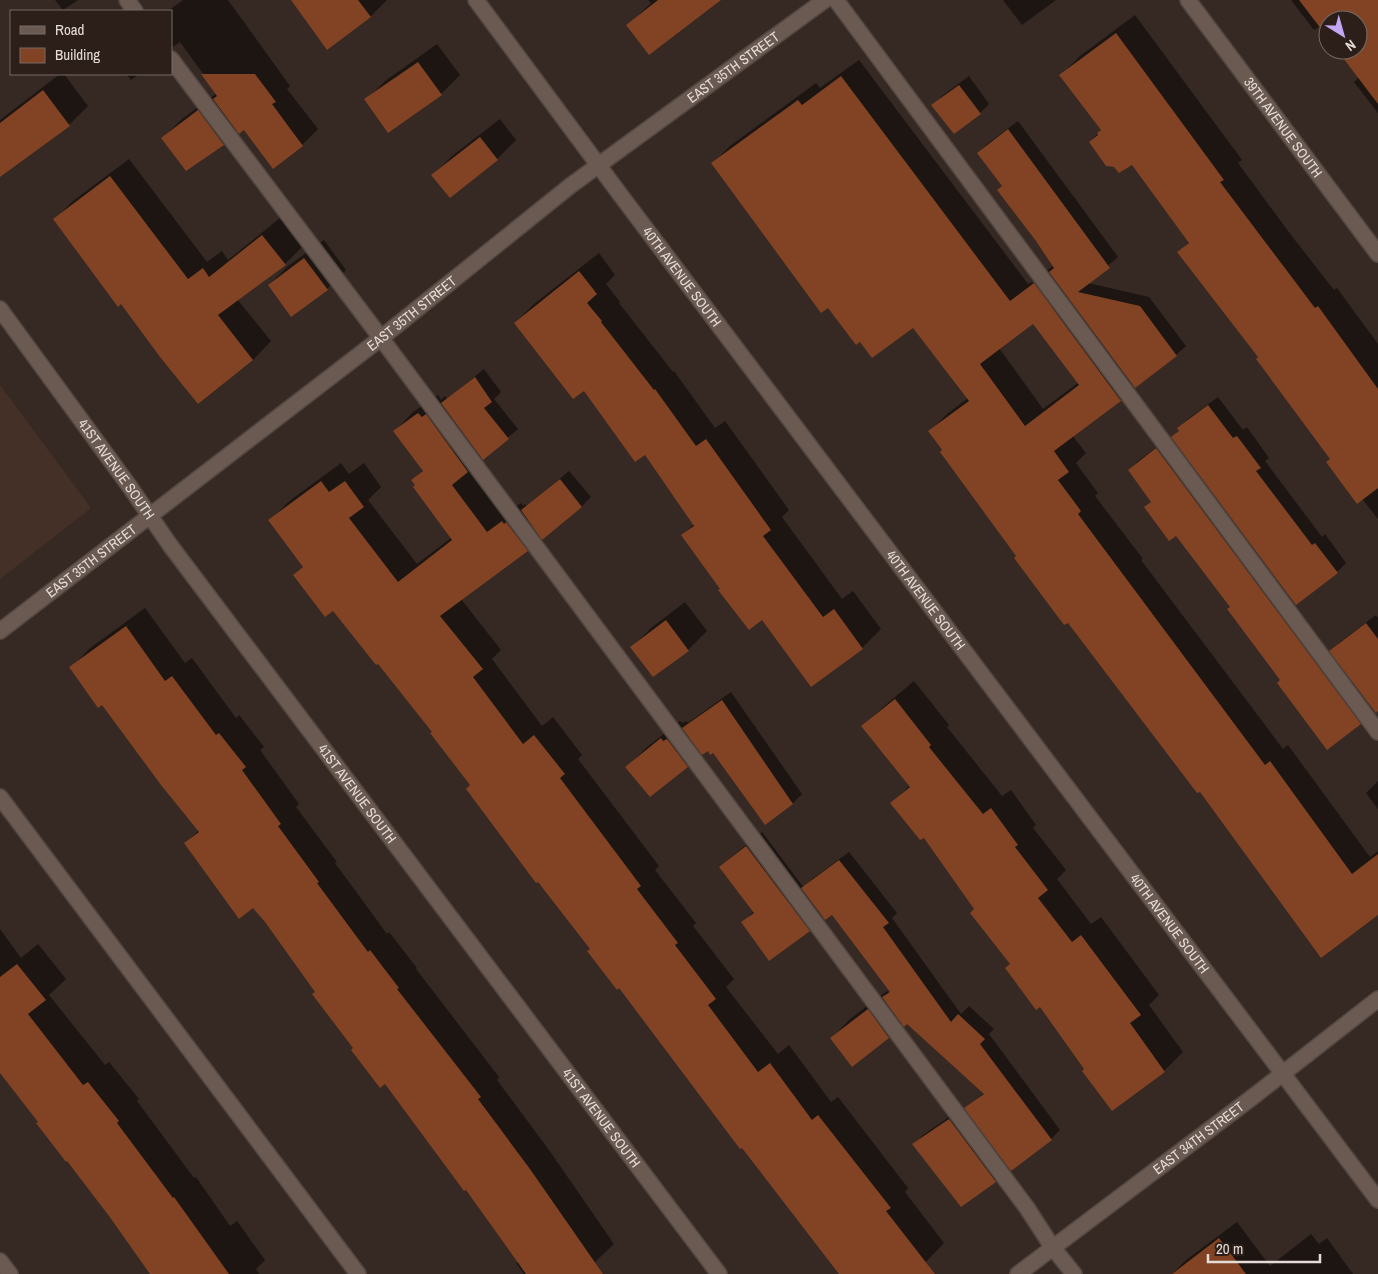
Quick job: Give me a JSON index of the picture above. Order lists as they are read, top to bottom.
{
  "streets": {
    "street": [
      "EAST 35TH STREET",
      "39TH AVENUE SOUTH",
      "40TH AVENUE SOUTH",
      "41ST AVENUE SOUTH",
      "EAST 34TH STREET"
    ]
  },
  "crossings": [
    ["EAST 35TH STREET", "40TH AVENUE SOUTH"],
    ["EAST 35TH STREET", "41ST AVENUE SOUTH"],
    ["40TH AVENUE SOUTH", "EAST 34TH STREET"]
  ],
  "legend": ["Road", "Building"],
  "scale_bar": "20 m",
  "north": "bottom right"
}
